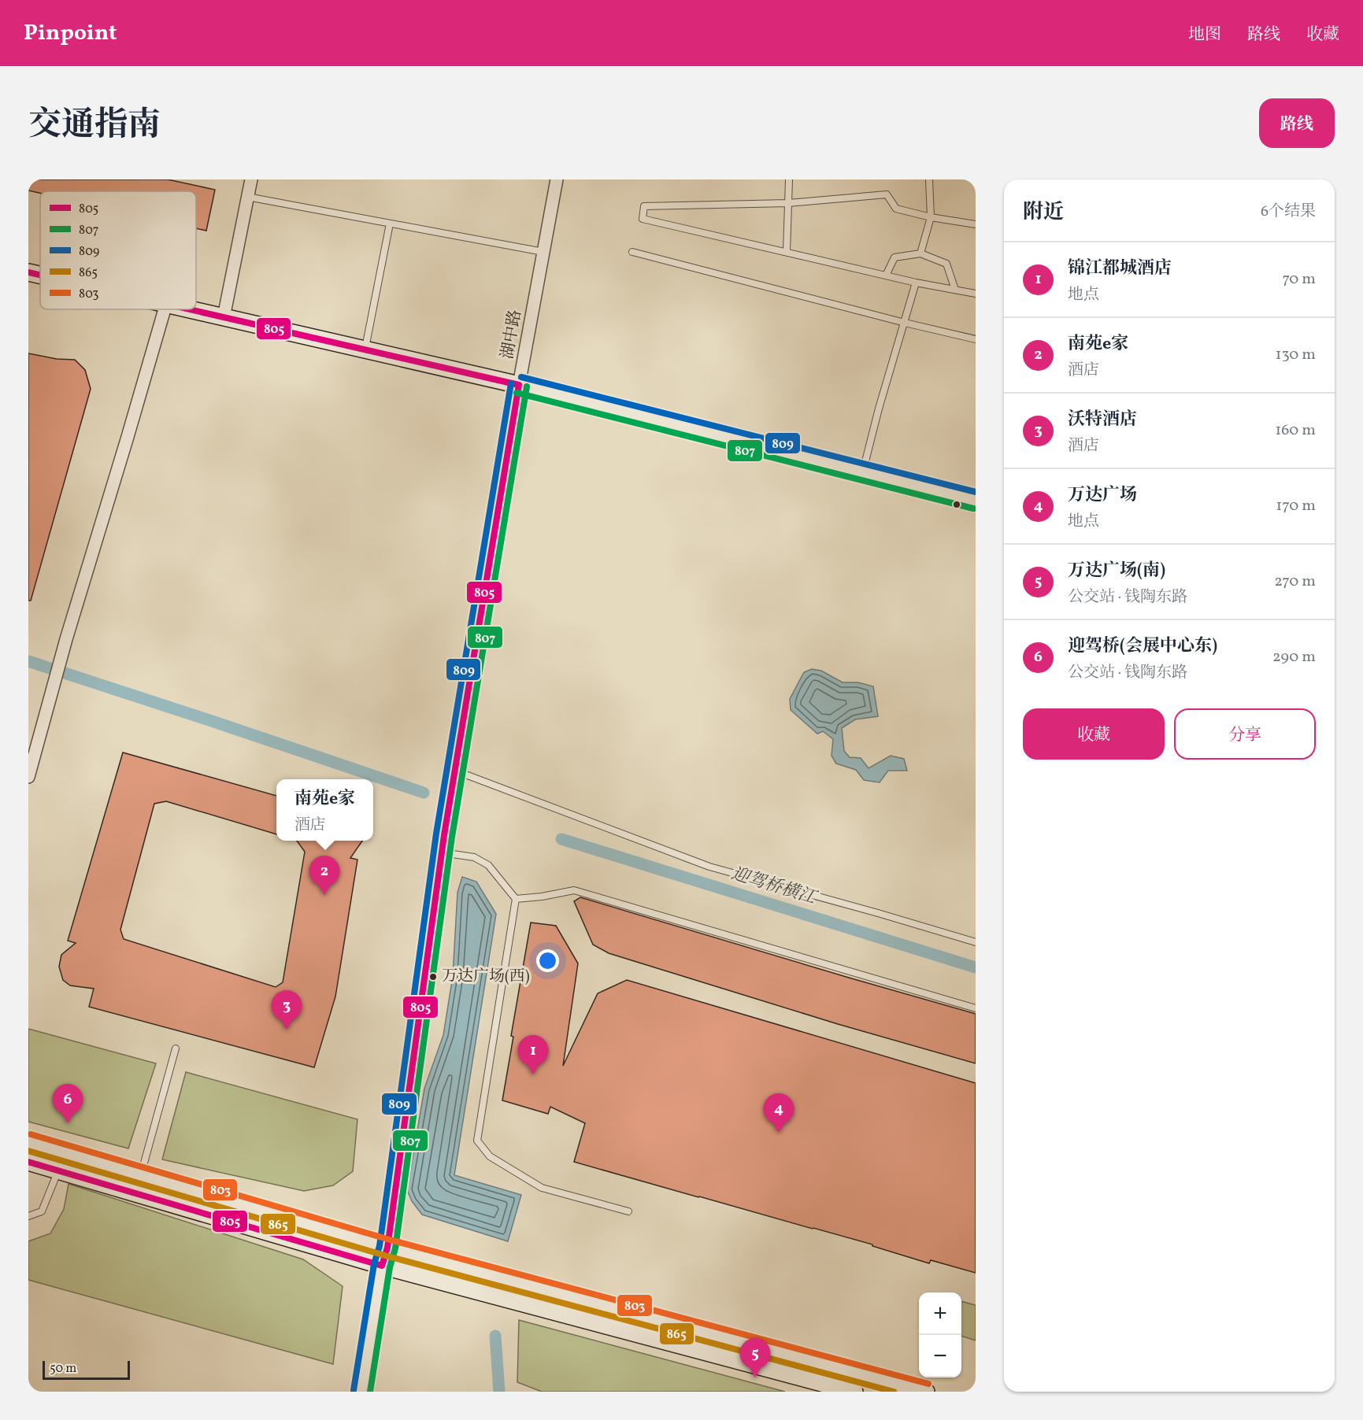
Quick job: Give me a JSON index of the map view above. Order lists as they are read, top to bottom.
{
  "streets": {
    "street": ["湖中路"]
  },
  "water": ["迎驾桥横江"],
  "places": ["万达广场(西)"],
  "lines": [
    "transit line 805",
    "transit line 809",
    "transit line 807",
    "transit line 803",
    "transit line 865"
  ],
  "legend": [
    "805",
    "807",
    "809",
    "865",
    "803"
  ],
  "scale_bar": "50 m",
  "page": {
    "header": "Pinpoint",
    "nav": ["地图", "路线", "收藏"],
    "title": "交通指南",
    "buttons": [
      "路线",
      ["收藏", "分享"]
    ],
    "heading": ["附近", "6个结果"],
    "list": [
      {
        "mark": "1",
        "name": "锦江都城酒店",
        "note": "地点",
        "value": "70 m"
      },
      {
        "mark": "2",
        "name": "南苑e家",
        "note": "酒店",
        "value": "130 m"
      },
      {
        "mark": "3",
        "name": "沃特酒店",
        "note": "酒店",
        "value": "160 m"
      },
      {
        "mark": "4",
        "name": "万达广场",
        "note": "地点",
        "value": "170 m"
      },
      {
        "mark": "5",
        "name": "万达广场(南)",
        "note": "公交站 · 钱陶东路",
        "value": "270 m"
      },
      {
        "mark": "6",
        "name": "迎驾桥(会展中心东)",
        "note": "公交站 · 钱陶东路",
        "value": "290 m"
      }
    ],
    "popup": ["南苑e家", "酒店"],
    "pins": [
      "2",
      "3",
      "1",
      "6",
      "4",
      "5"
    ],
    "map_buttons": ["+", "−"],
    "scale": "50 m"
  }
}
